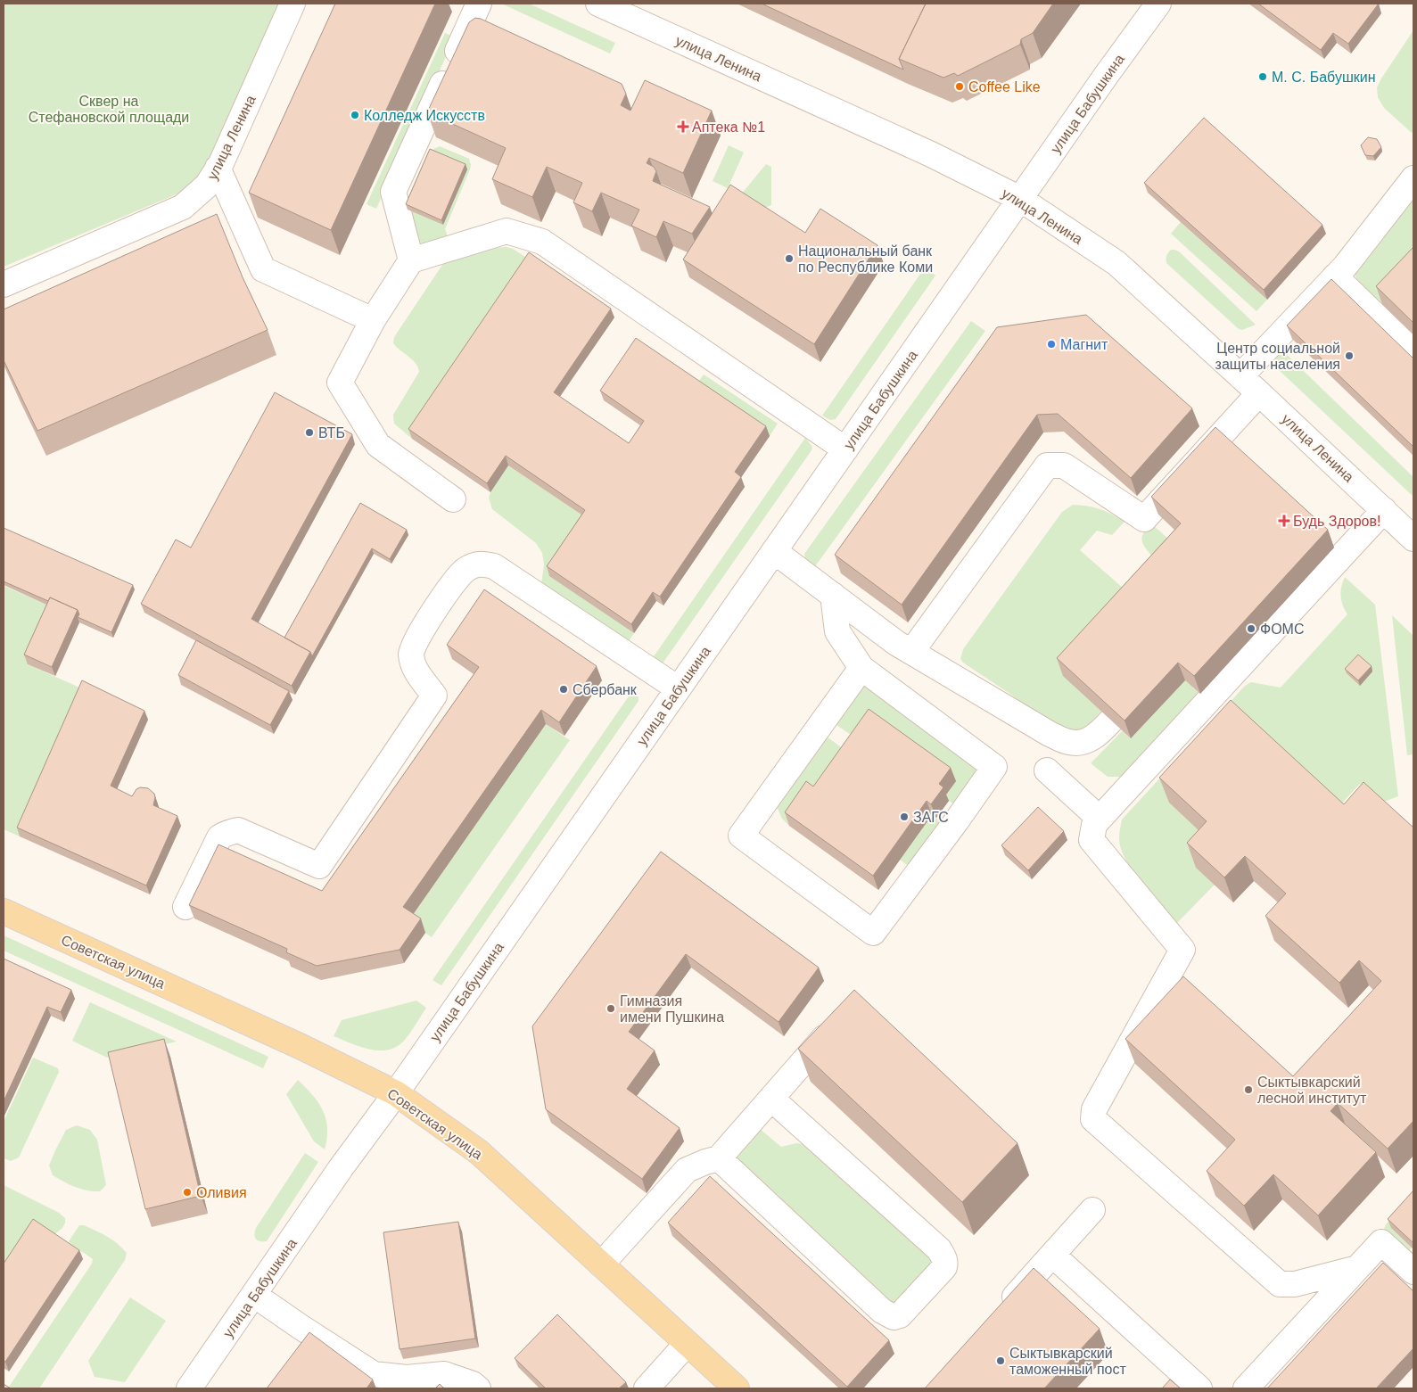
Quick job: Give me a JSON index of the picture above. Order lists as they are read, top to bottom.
{
  "streets": {
    "main road": ["Советская улица"],
    "street": ["улица Ленина", "улица Бабушкина"]
  },
  "crossings": [
    ["улица Ленина", "улица Бабушкина"],
    ["улица Бабушкина", "Советская улица"]
  ],
  "parks": ["Сквер на Стефановской площади"],
  "places": {
    "other": [
      "М. С. Бабушкин",
      "Coffee Like",
      "Колледж Искусств",
      "Национальный банк по Республике Коми",
      "Магнит",
      "Центр социальной защиты населения",
      "ВТБ",
      "ФОМС",
      "Сбербанк",
      "ЗАГС",
      "Гимназия имени Пушкина",
      "Сыктывкарский лесной институт",
      "Оливия",
      "Сыктывкарский таможенный пост"
    ],
    "health": ["Аптека №1", "Будь Здоров!"]
  }
}
